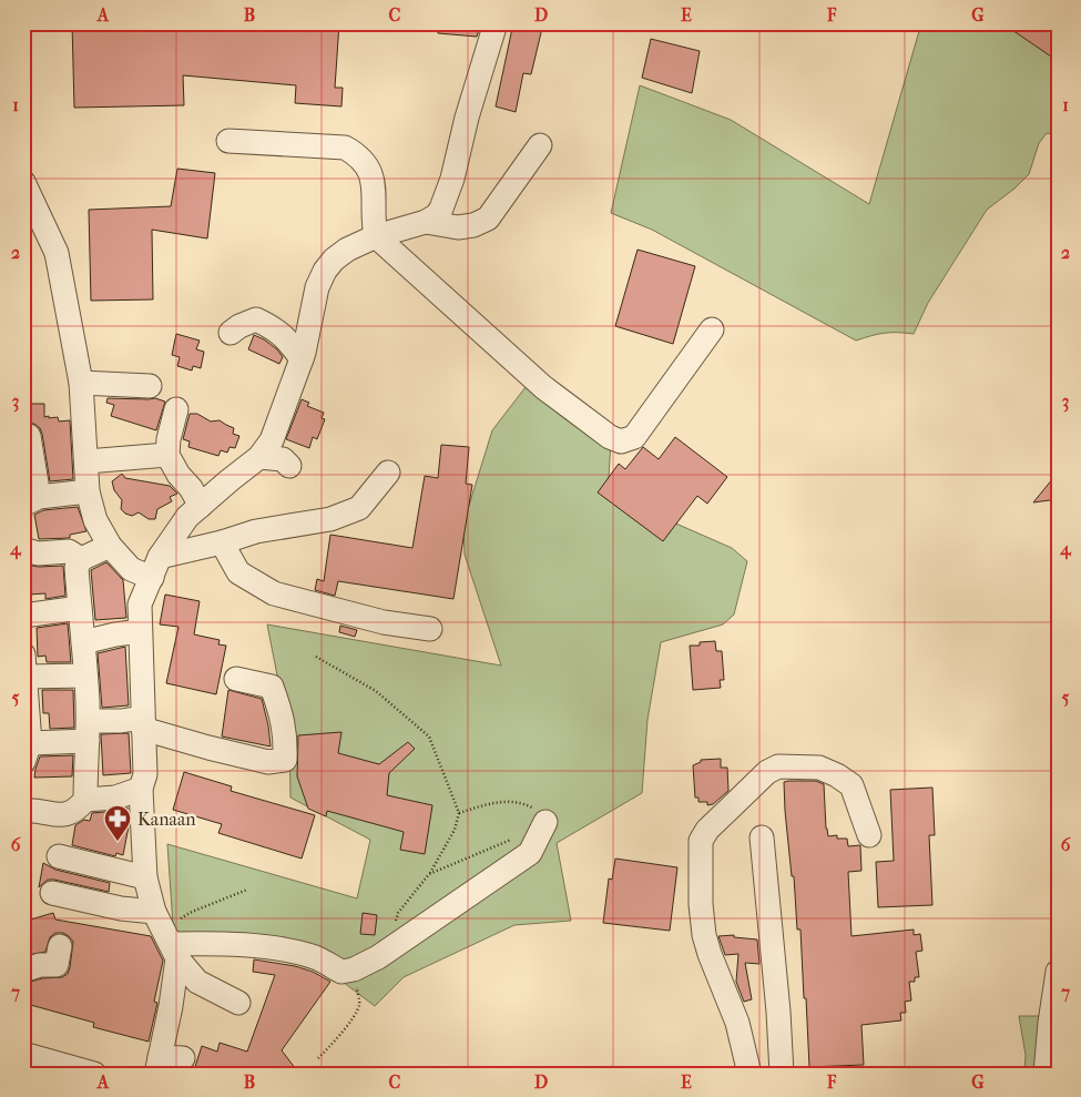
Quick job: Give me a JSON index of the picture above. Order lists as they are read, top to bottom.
{
  "places": {
    "pharmacy": ["Kanaan"]
  },
  "grid": {
    "columns": [
      "A",
      "B",
      "C",
      "D",
      "E",
      "F",
      "G"
    ],
    "rows": [
      "1",
      "2",
      "3",
      "4",
      "5",
      "6",
      "7"
    ]
  }
}
